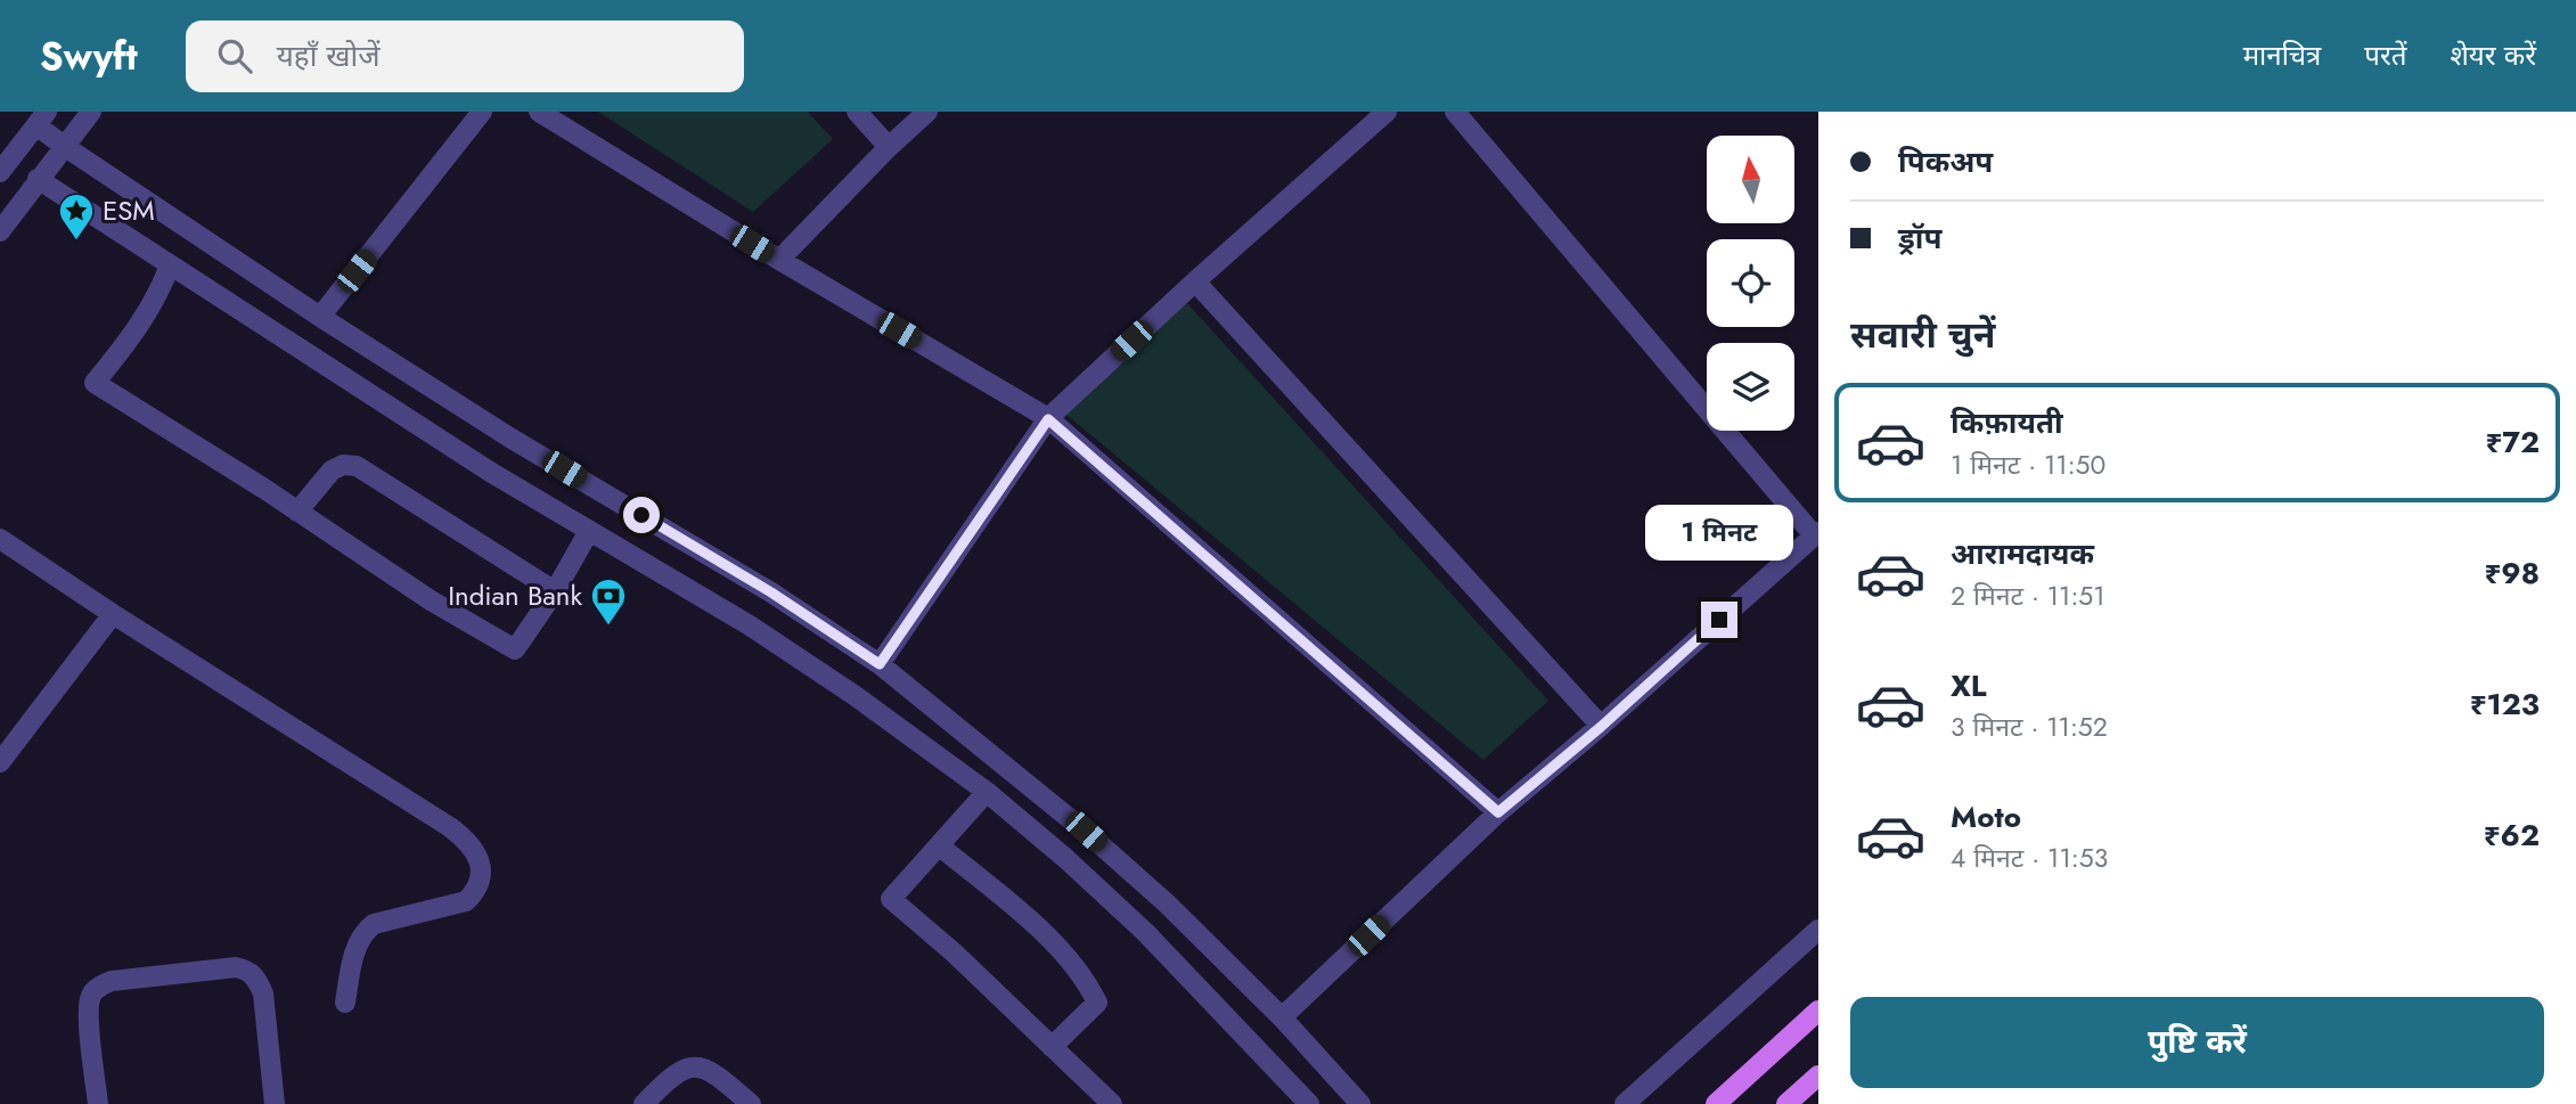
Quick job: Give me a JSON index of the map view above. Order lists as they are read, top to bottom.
{
  "places": {
    "place": ["ESM"],
    "bank": ["Indian Bank"]
  },
  "north": "top",
  "page": {
    "header": "Swyft",
    "search": "यहाँ खोजें",
    "nav": ["मानचित्र", "परतें", "शेयर करें"],
    "banner": ["पिकअप", "ड्रॉप"],
    "heading": "सवारी चुनें",
    "list": [
      {
        "name": "किफ़ायती",
        "note": "1 मिनट · 11:50",
        "value": "₹72"
      },
      {
        "name": "आरामदायक",
        "note": "2 मिनट · 11:51",
        "value": "₹98"
      },
      {
        "name": "XL",
        "note": "3 मिनट · 11:52",
        "value": "₹123"
      },
      {
        "name": "Moto",
        "note": "4 मिनट · 11:53",
        "value": "₹62"
      }
    ],
    "bubble": "1 मिनट",
    "buttons": "पुष्टि करें"
  }
}
